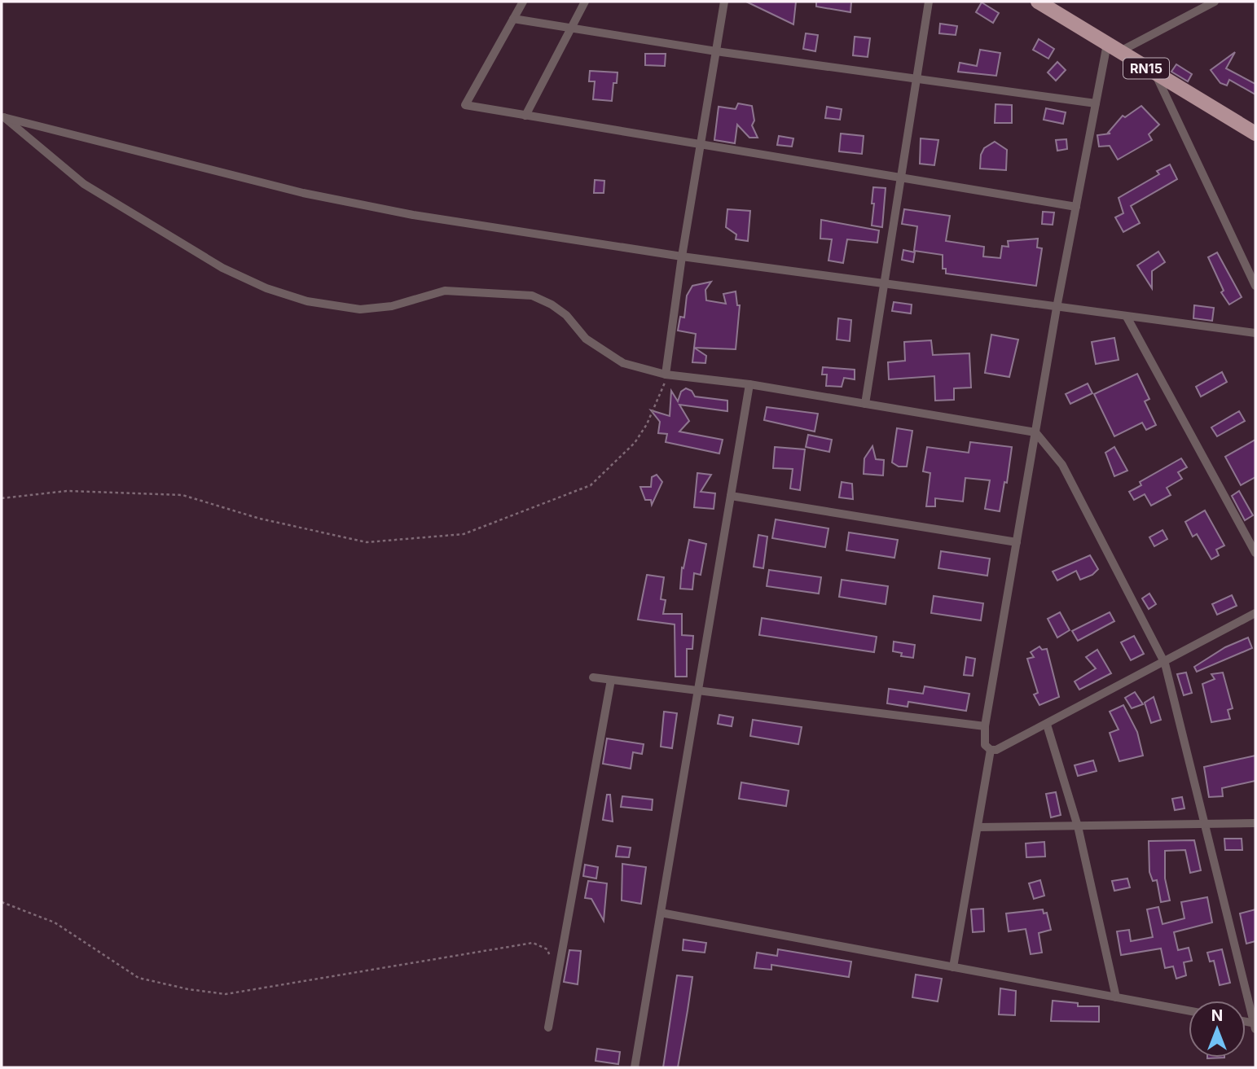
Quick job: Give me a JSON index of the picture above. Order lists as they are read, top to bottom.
{
  "streets": {
    "main road": ["RN15"]
  },
  "north": "top"
}
